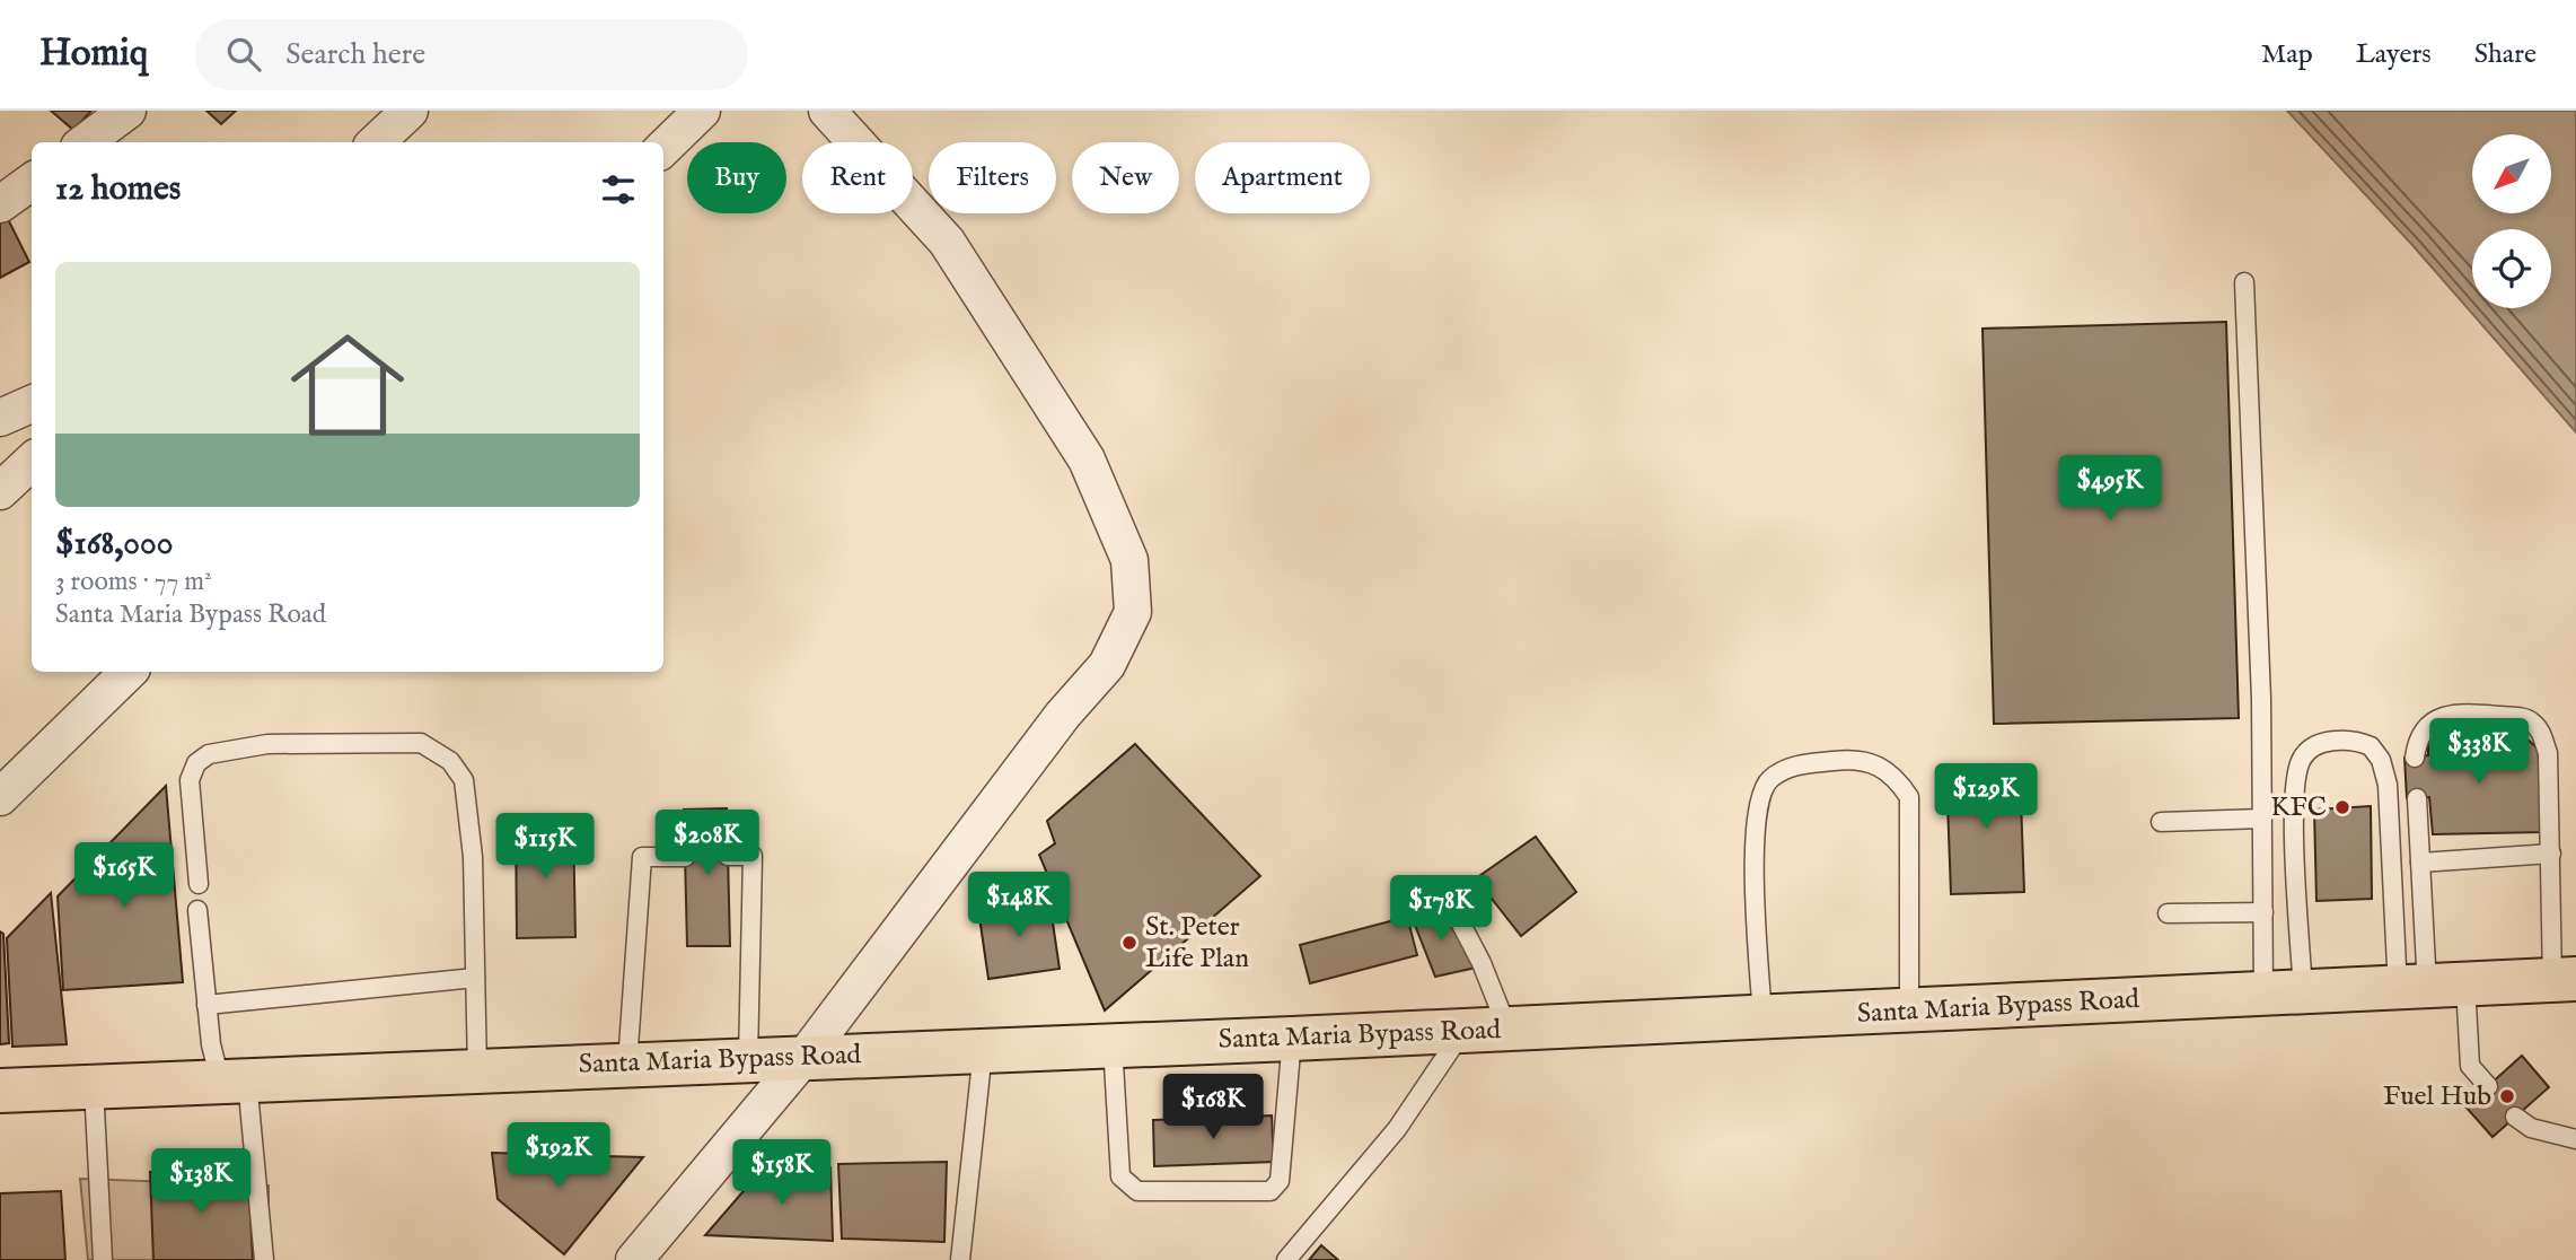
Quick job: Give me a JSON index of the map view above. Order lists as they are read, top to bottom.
{
  "streets": {
    "main road": ["Santa Maria Bypass Road"]
  },
  "places": ["KFC", "St. Peter Life Plan", "Fuel Hub"],
  "north": "bottom left",
  "page": {
    "header": "Homiq",
    "search": "Search here",
    "nav": ["Map", "Layers", "Share"],
    "chip": [
      "Buy",
      "Rent",
      "Filters",
      "New",
      "Apartment"
    ],
    "heading": "12 homes",
    "list": [
      {
        "name": "$168,000",
        "note": "3 rooms · 77 m² · Santa Maria Bypass Road"
      }
    ],
    "price": [
      "$495K",
      "$338K",
      "$129K",
      "$208K",
      "$115K",
      "$165K",
      "$148K",
      "$178K",
      "$168K",
      "$192K",
      "$158K",
      "$138K"
    ]
  }
}
